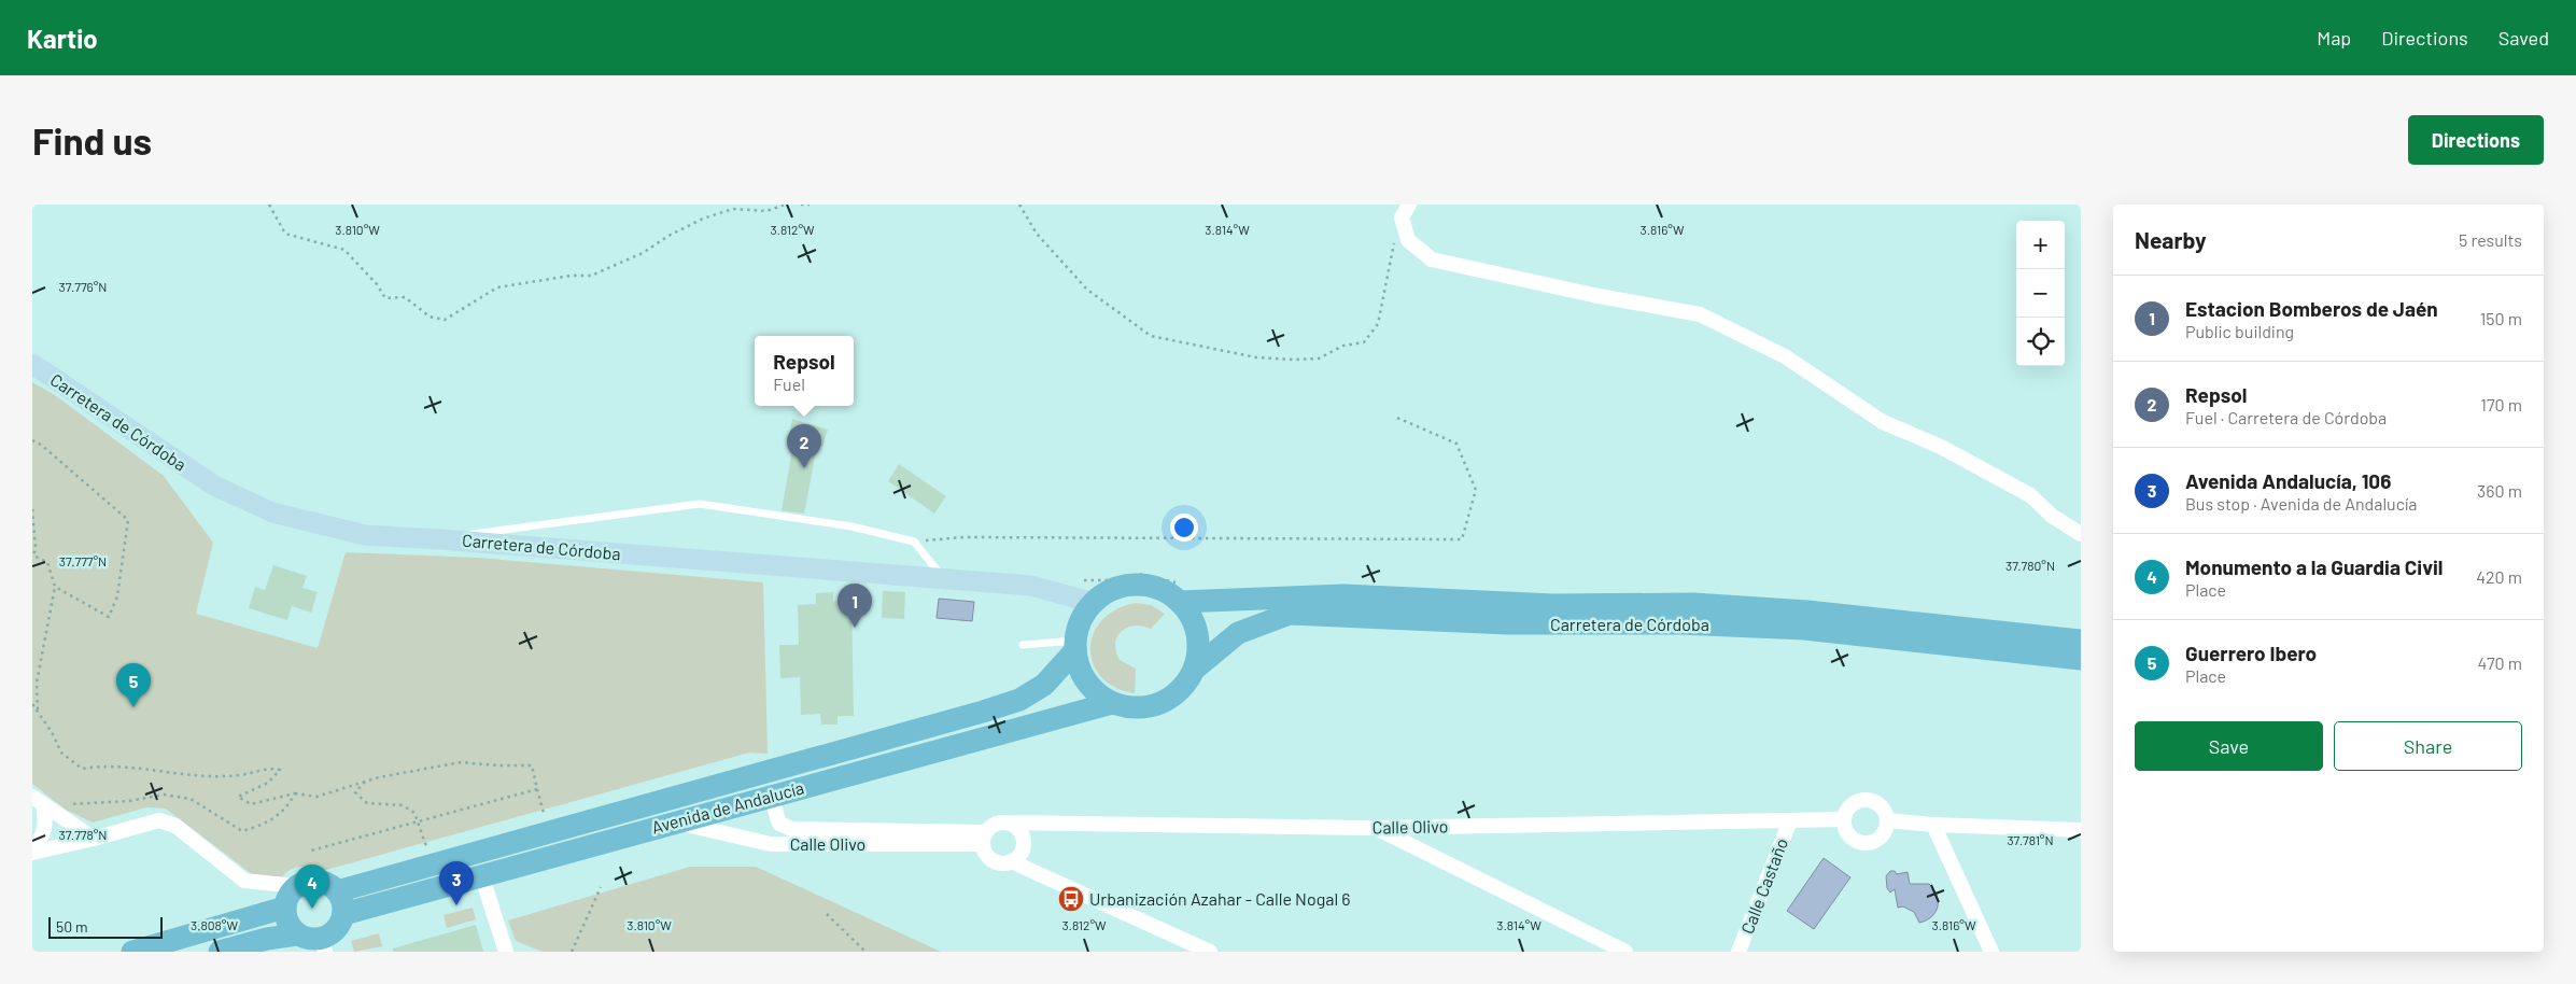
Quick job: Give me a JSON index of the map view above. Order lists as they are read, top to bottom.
{
  "streets": {
    "main road": ["Carretera de Córdoba", "Avenida de Andalucía"],
    "street": ["Calle Olivo", "Calle Castaño"]
  },
  "crossings": [
    ["Carretera de Córdoba", "Avenida de Andalucía"],
    ["Avenida de Andalucía", "Calle Olivo"],
    ["Calle Olivo", "Calle Castaño"]
  ],
  "places": {
    "bus stop": ["Urbanización Azahar - Calle Nogal 6"]
  },
  "scale_bar": "50 m",
  "page": {
    "header": "Kartio",
    "nav": ["Map", "Directions", "Saved"],
    "buttons": [
      "Directions",
      ["Save", "Share"]
    ],
    "title": "Find us",
    "heading": ["Nearby", "5 results"],
    "map_buttons": ["+", "−"],
    "list": [
      {
        "mark": "1",
        "name": "Estacion Bomberos de Jaén",
        "note": "Public building",
        "value": "150 m"
      },
      {
        "mark": "2",
        "name": "Repsol",
        "note": "Fuel · Carretera de Córdoba",
        "value": "170 m"
      },
      {
        "mark": "3",
        "name": "Avenida Andalucía, 106",
        "note": "Bus stop · Avenida de Andalucía",
        "value": "360 m"
      },
      {
        "mark": "4",
        "name": "Monumento a la Guardia Civil",
        "note": "Place",
        "value": "420 m"
      },
      {
        "mark": "5",
        "name": "Guerrero Ibero",
        "note": "Place",
        "value": "470 m"
      }
    ],
    "popup": ["Repsol", "Fuel"],
    "pins": [
      "2",
      "1",
      "5",
      "3",
      "4"
    ],
    "scale": "50 m"
  },
  "coordinates": [
    "3.810°W",
    "3.812°W",
    "3.816°W",
    "3.814°W",
    "37.776°N",
    "37.777°N",
    "37.780°N",
    "37.778°N",
    "37.781°N",
    "3.808°W"
  ]
}
